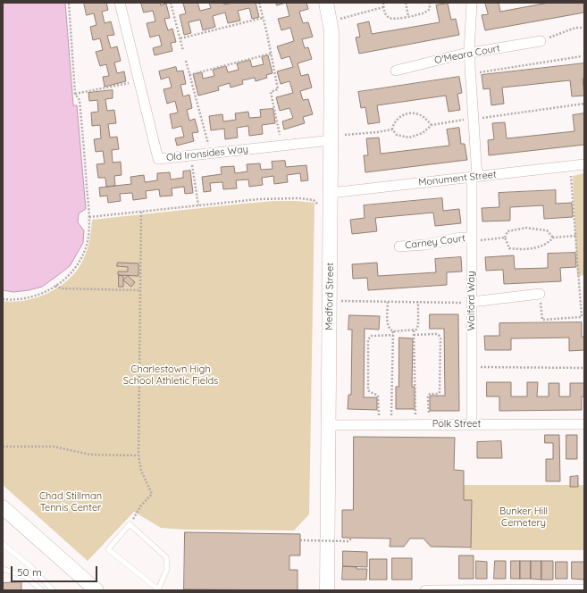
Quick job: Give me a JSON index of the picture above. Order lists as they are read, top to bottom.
{
  "streets": {
    "main road": ["Medford Street"],
    "street": [
      "O'Meara Court",
      "Old Ironsides Way",
      "Monument Street",
      "Carney Court",
      "Walford Way",
      "Polk Street"
    ]
  },
  "crossings": [
    ["O'Meara Court", "Walford Way"],
    ["Old Ironsides Way", "Medford Street"],
    ["Monument Street", "Medford Street"],
    ["Monument Street", "Walford Way"],
    ["Carney Court", "Walford Way"],
    ["Medford Street", "Polk Street"],
    ["Walford Way", "Polk Street"]
  ],
  "parks": ["Charlestown High School Athletic Fields", "Chad Stillman Tennis Center", "Bunker Hill Cemetery"],
  "scale_bar": "50 m"
}
